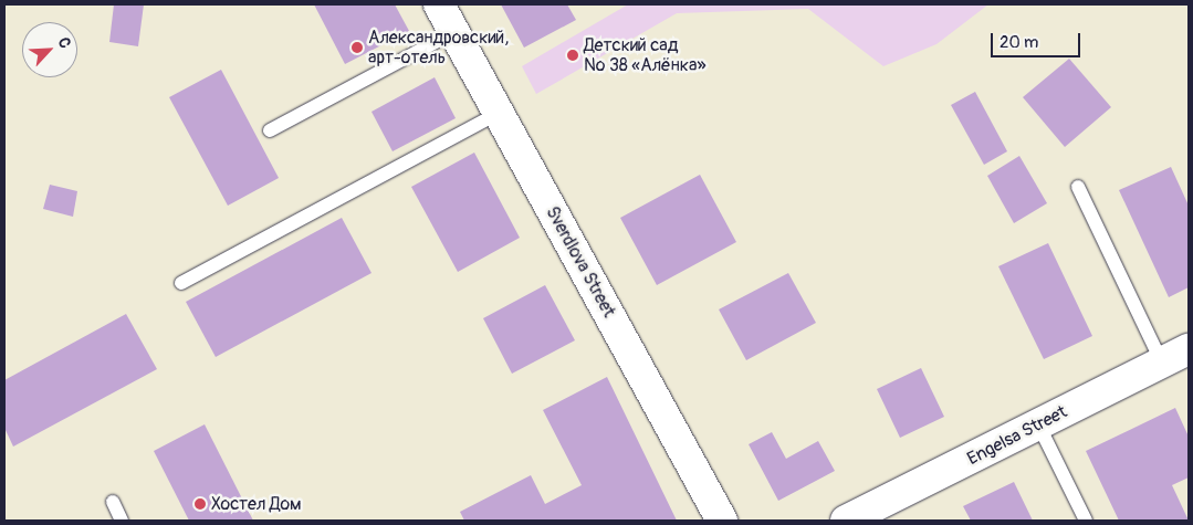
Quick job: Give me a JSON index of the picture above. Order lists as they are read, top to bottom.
{
  "streets": {
    "street": ["Sverdlova Street", "Engelsa Street"]
  },
  "places": ["Александровский, арт-отель", "Детский сад № 38 «Алёнка»", "Хостел Дом"],
  "scale_bar": "20 m",
  "north": "top right"
}
